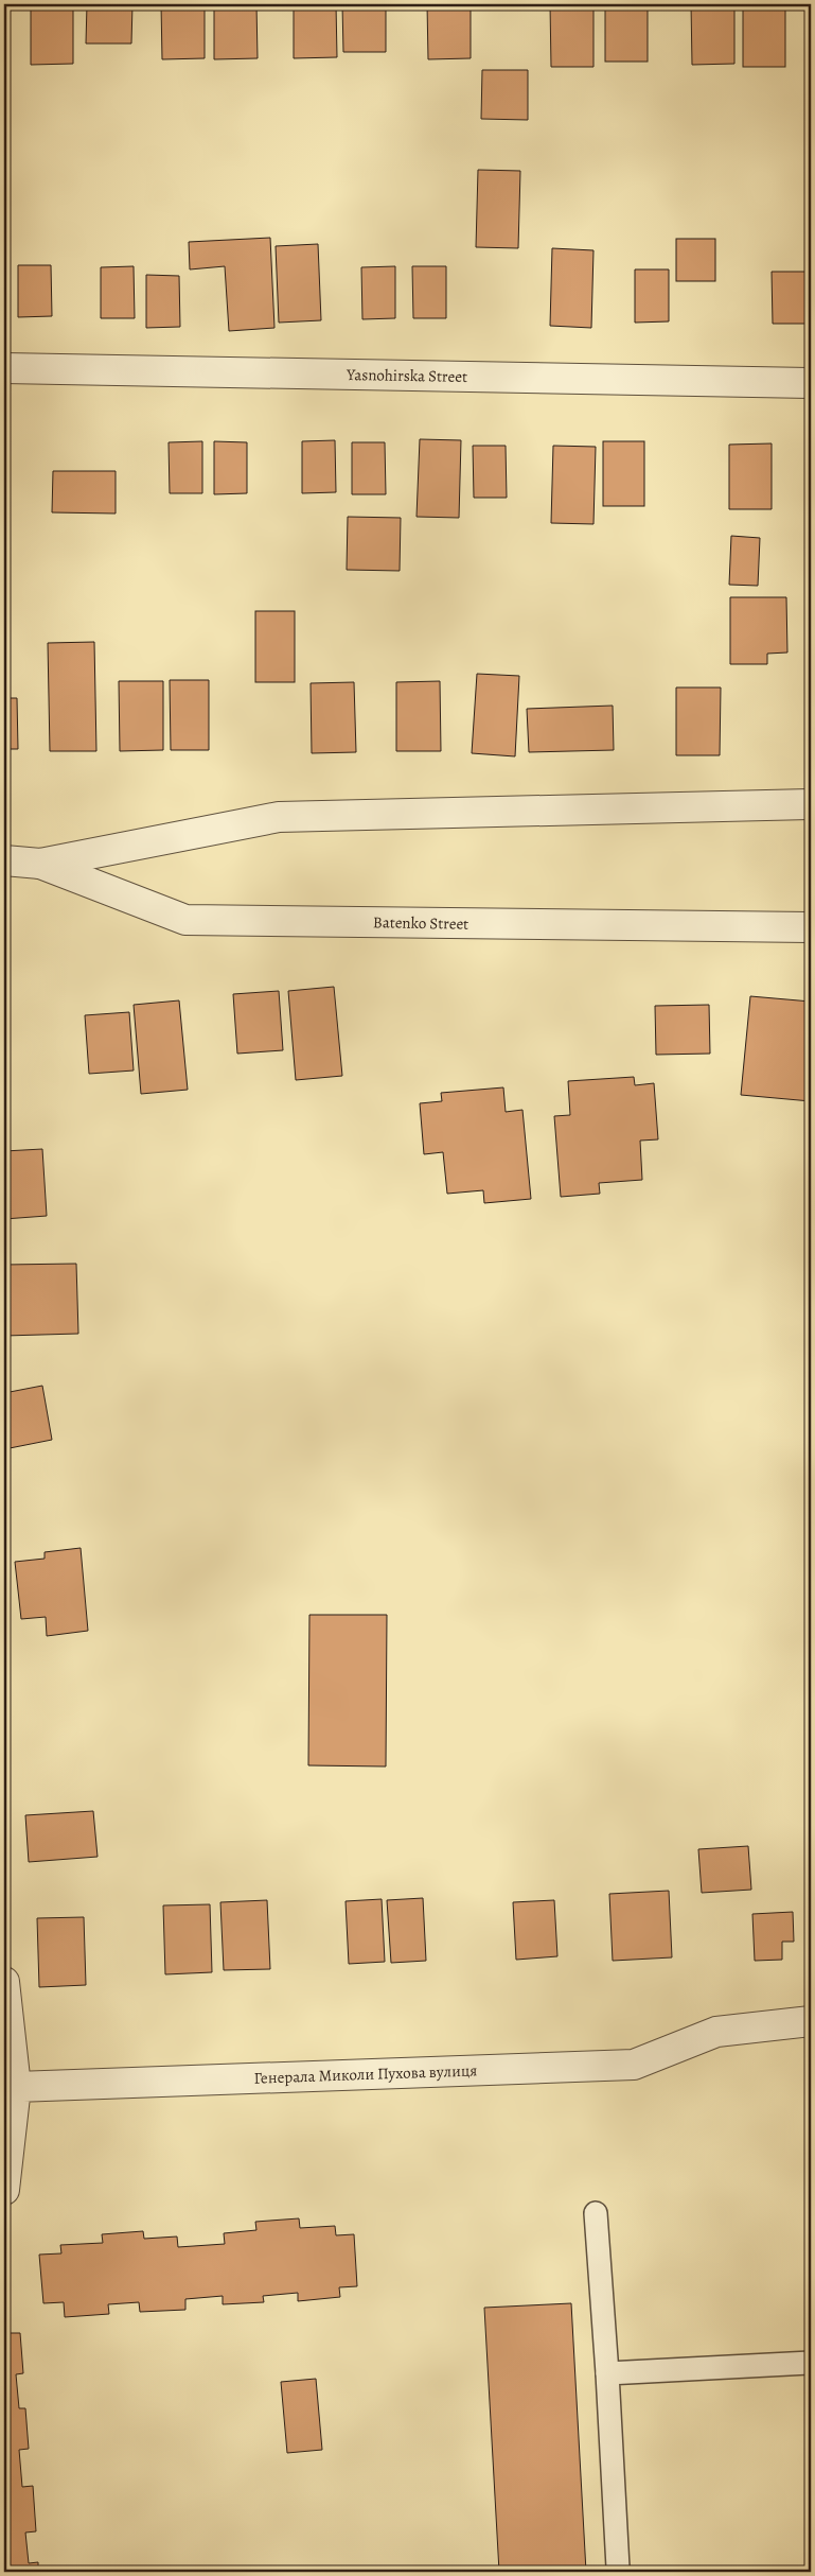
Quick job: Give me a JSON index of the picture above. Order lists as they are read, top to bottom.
{
  "streets": {
    "street": ["Yasnohirska Street", "Batenko Street", "Генерала Миколи Пухова вулиця"]
  }
}
